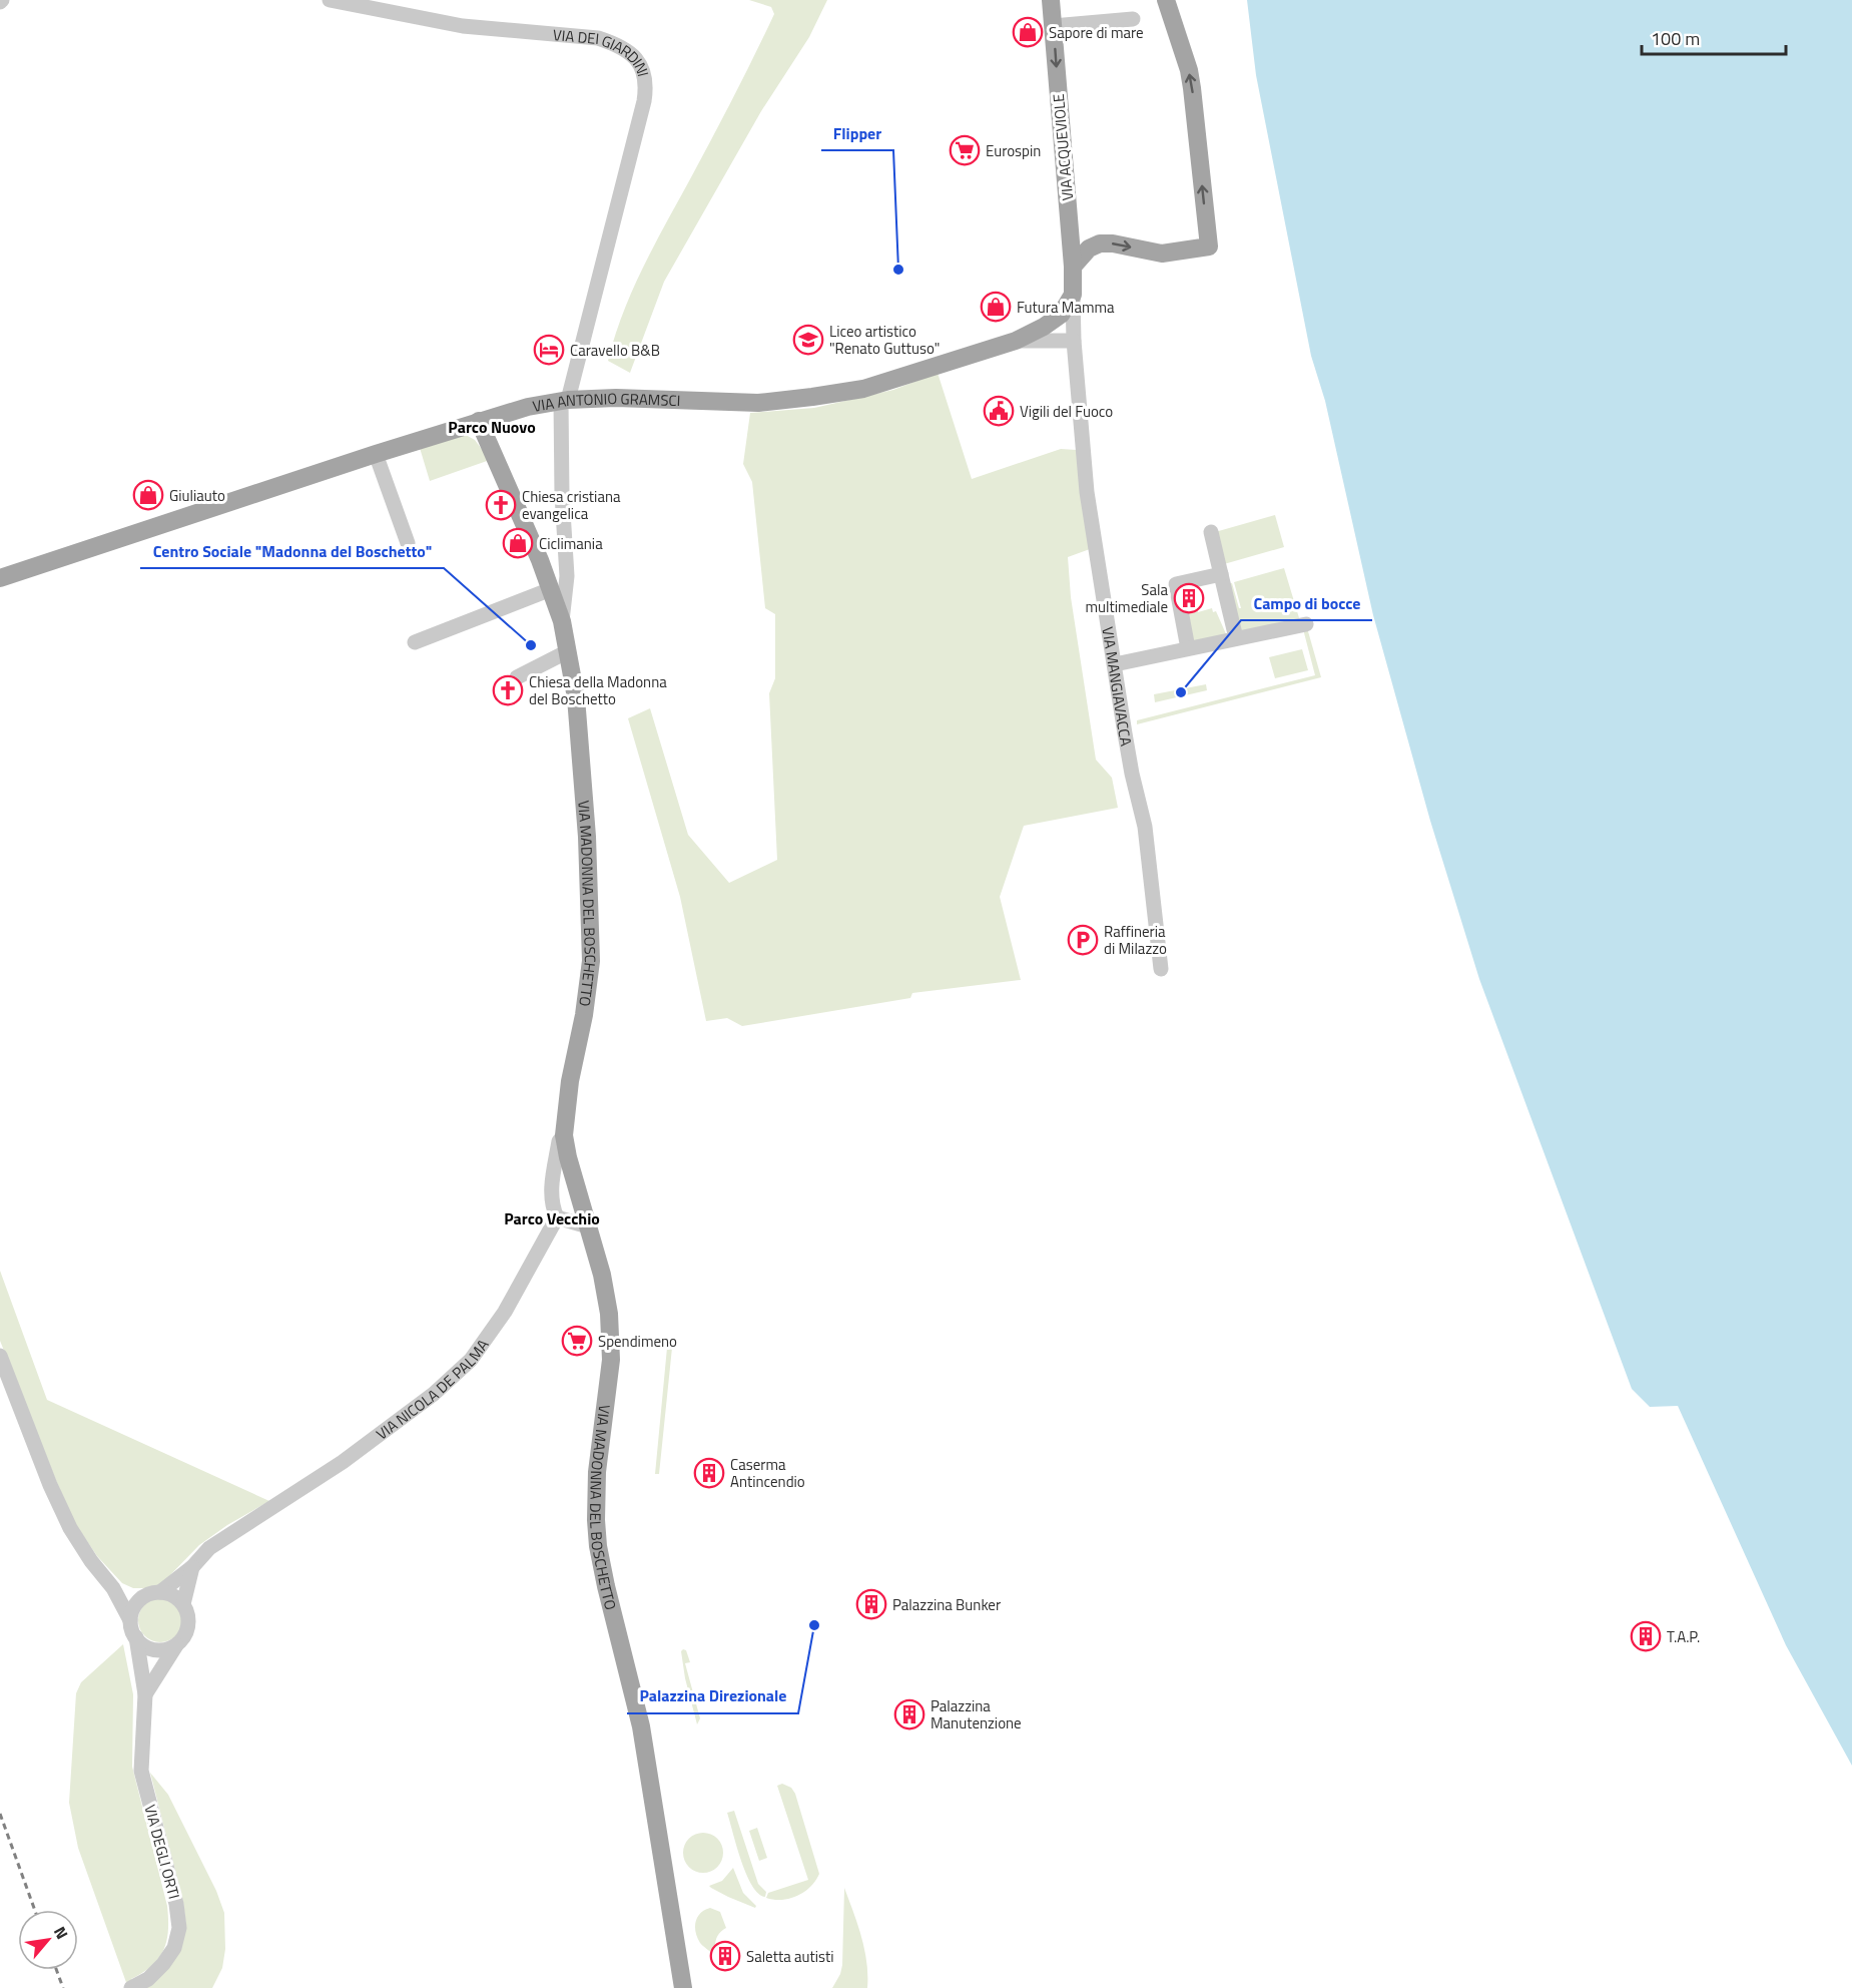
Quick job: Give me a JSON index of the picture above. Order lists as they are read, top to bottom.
{
  "streets": {
    "main road": ["VIA ACQUEVIOLE", "VIA ANTONIO GRAMSCI", "VIA MADONNA DEL BOSCHETTO"],
    "street": [
      "VIA DEI GIARDINI",
      "VIA MANGIAVACCA",
      "VIA NICOLA DE PALMA",
      "VIA DEGLI ORTI"
    ]
  },
  "crossings": [
    ["VIA DEI GIARDINI", "VIA ANTONIO GRAMSCI"],
    ["VIA DEI GIARDINI", "VIA MADONNA DEL BOSCHETTO"],
    ["VIA ACQUEVIOLE", "VIA ANTONIO GRAMSCI"],
    ["VIA ACQUEVIOLE", "VIA MANGIAVACCA"],
    ["VIA ANTONIO GRAMSCI", "VIA MANGIAVACCA"],
    ["VIA ANTONIO GRAMSCI", "VIA MADONNA DEL BOSCHETTO"],
    ["VIA NICOLA DE PALMA", "VIA DEGLI ORTI"]
  ],
  "one_way": ["VIA ACQUEVIOLE"],
  "districts": ["Parco Nuovo", "Parco Vecchio"],
  "places": {
    "shop": [
      "Sapore di mare",
      "Futura Mamma",
      "Giuliauto",
      "Ciclimania"
    ],
    "supermarket": ["Eurospin", "Spendimeno"],
    "other": [
      "Flipper",
      "Centro Sociale \"Madonna del Boschetto\"",
      "Campo di bocce",
      "Palazzina Direzionale"
    ],
    "school or university": ["Liceo artistico \"Renato Guttuso\""],
    "hotel": ["Caravello B&B"],
    "public building": ["Vigili del Fuoco"],
    "church": ["Chiesa cristiana evangelica", "Chiesa della Madonna del Boschetto"],
    "building": [
      "Sala multimediale",
      "Caserma Antincendio",
      "Palazzina Bunker",
      "T.A.P.",
      "Palazzina Manutenzione",
      "Saletta autisti"
    ],
    "parking": ["Raffineria di Milazzo"]
  },
  "scale_bar": "100 m",
  "north": "top right"
}
